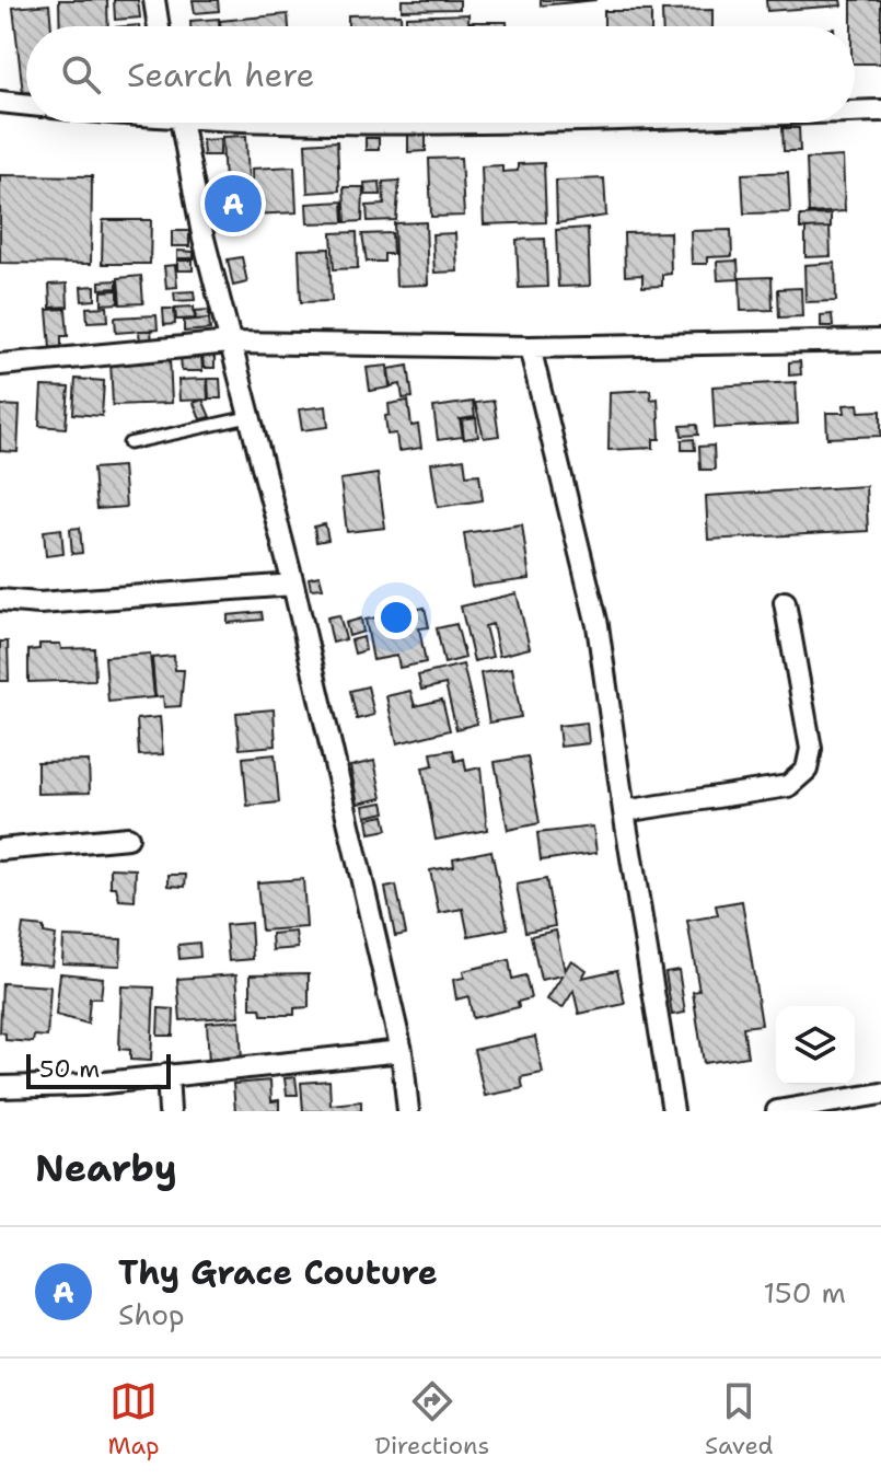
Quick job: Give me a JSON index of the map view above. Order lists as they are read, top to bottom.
{
  "scale_bar": "50 m",
  "page": {
    "search": "Search here",
    "pins": "A",
    "scale": "50 m",
    "heading": "Nearby",
    "list": [
      {
        "mark": "A",
        "name": "Thy Grace Couture",
        "note": "Shop",
        "value": "150 m"
      }
    ],
    "nav": ["Map", "Directions", "Saved"]
  }
}
